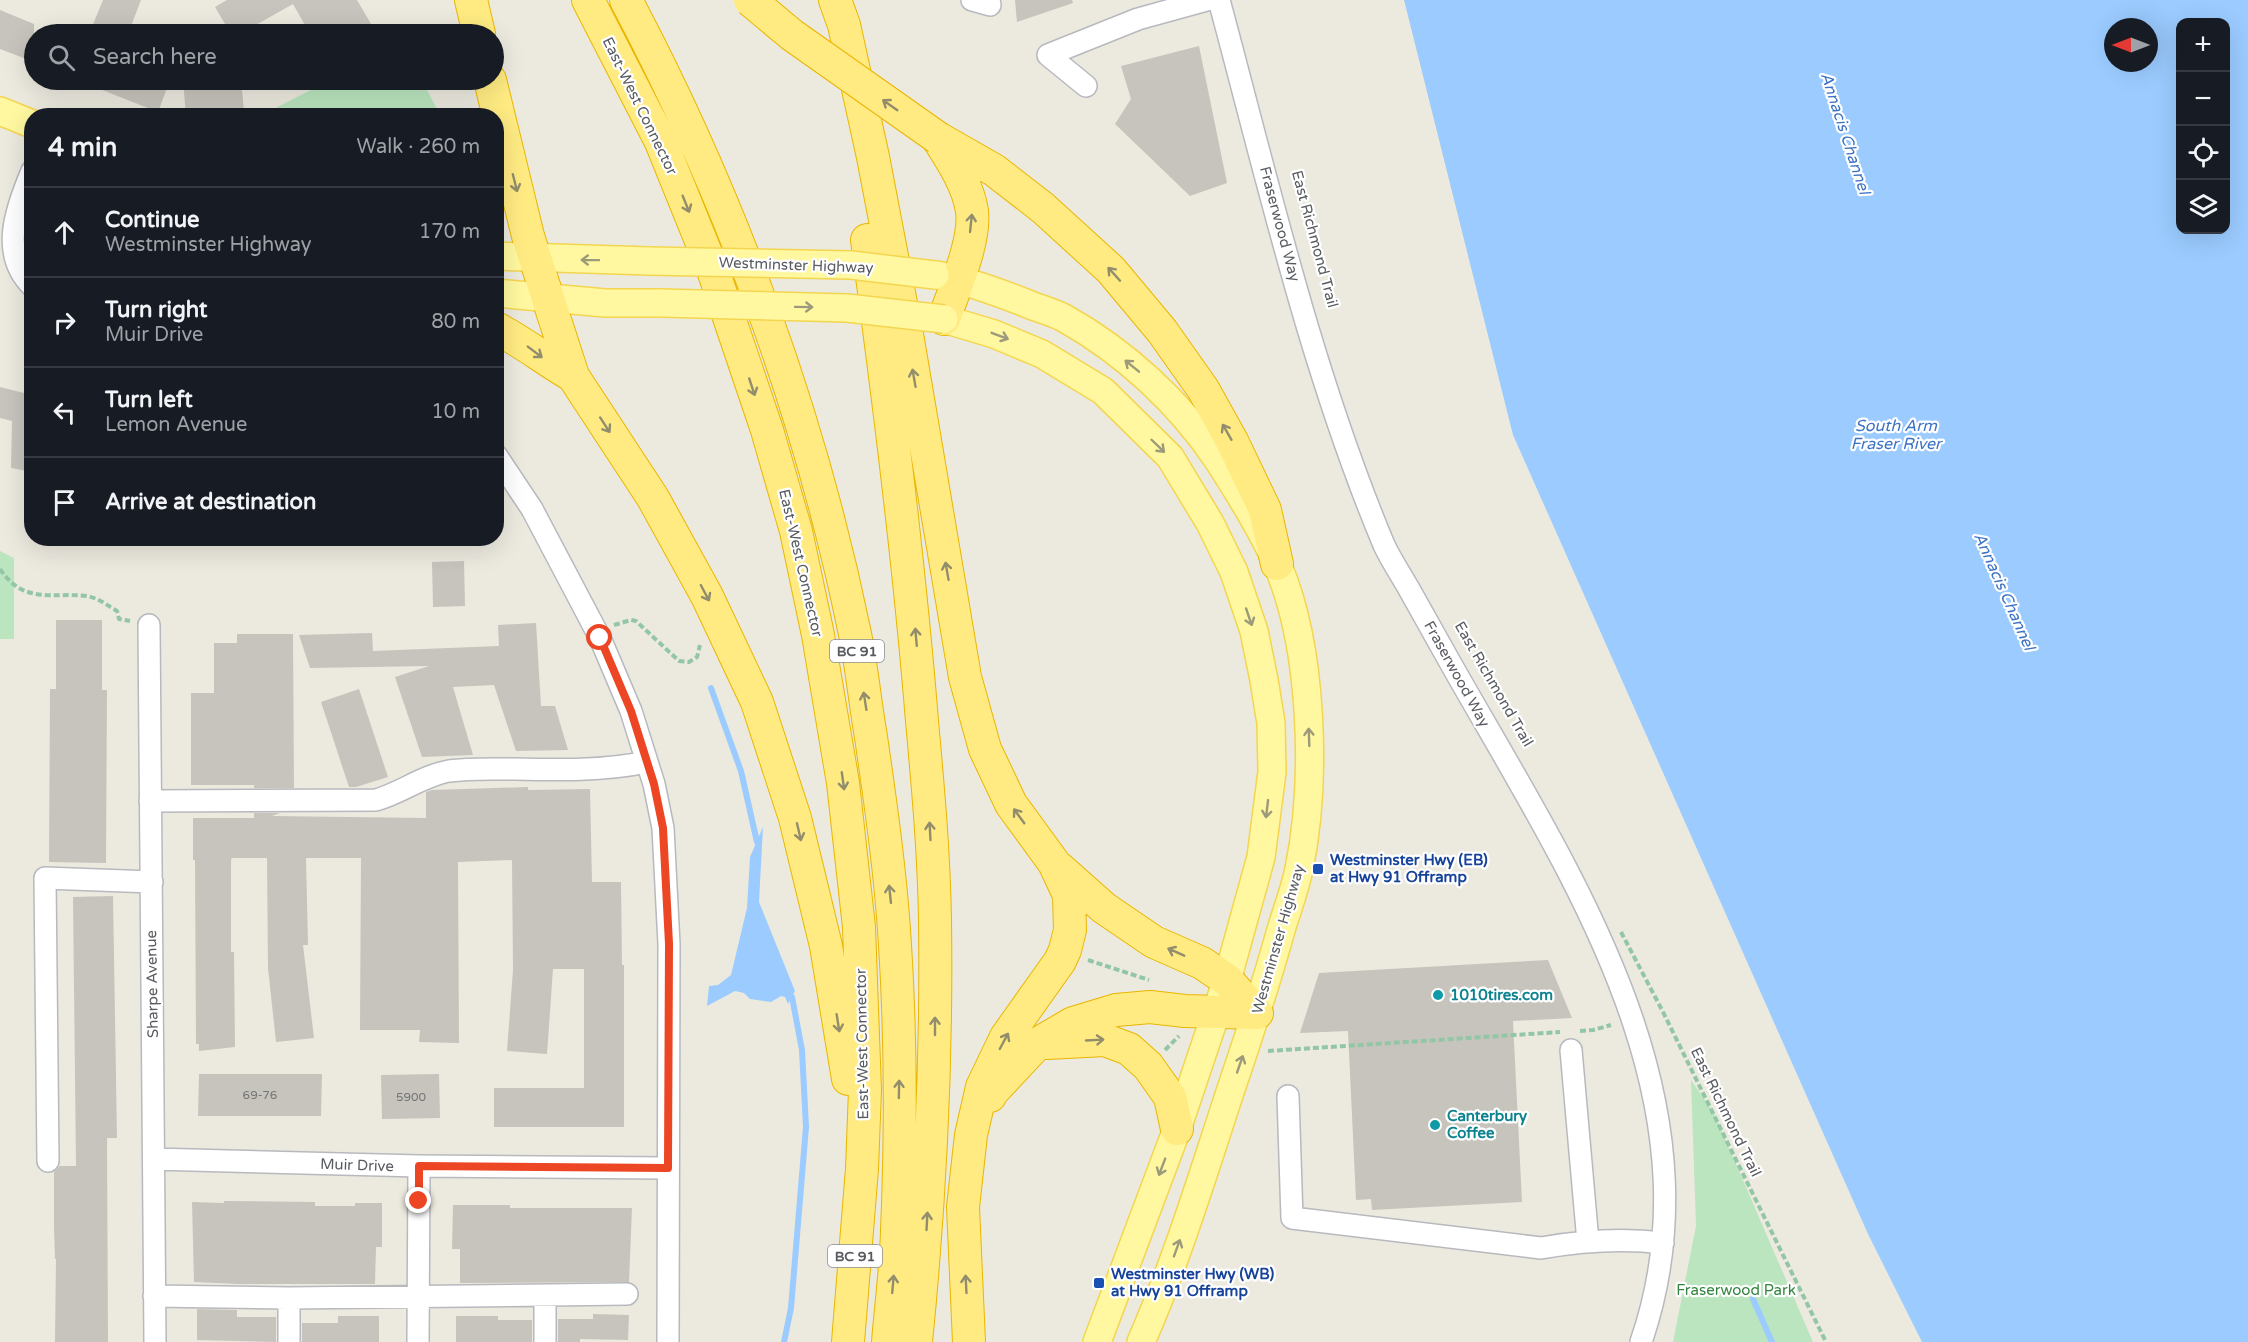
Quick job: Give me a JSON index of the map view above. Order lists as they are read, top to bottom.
{
  "streets": {
    "highway": ["East-West Connector", "BC 91"],
    "main road": ["Westminster Highway"],
    "street": ["Fraserwood Way", "Sharpe Avenue", "Muir Drive"],
    "path": ["East Richmond Trail"]
  },
  "crossings": [
    ["Sharpe Avenue", "Muir Drive"]
  ],
  "water": ["Annacis Channel", "South Arm Fraser River"],
  "parks": ["Fraserwood Park"],
  "places": {
    "transit": ["Westminster Hwy (EB) at Hwy 91 Offramp", "Westminster Hwy (WB) at Hwy 91 Offramp"],
    "other": ["1010tires.com", "Canterbury Coffee"]
  },
  "house_numbers": ["69-76", "5900"],
  "north": "left",
  "page": {
    "map_buttons": ["+", "−"],
    "search": "Search here",
    "heading": ["4 min", "Walk · 260 m"],
    "list": [
      ["Continue", "Westminster Highway", "170 m"],
      ["Turn right", "Muir Drive", "80 m"],
      ["Turn left", "Lemon Avenue", "10 m"],
      "Arrive at destination"
    ]
  }
}
